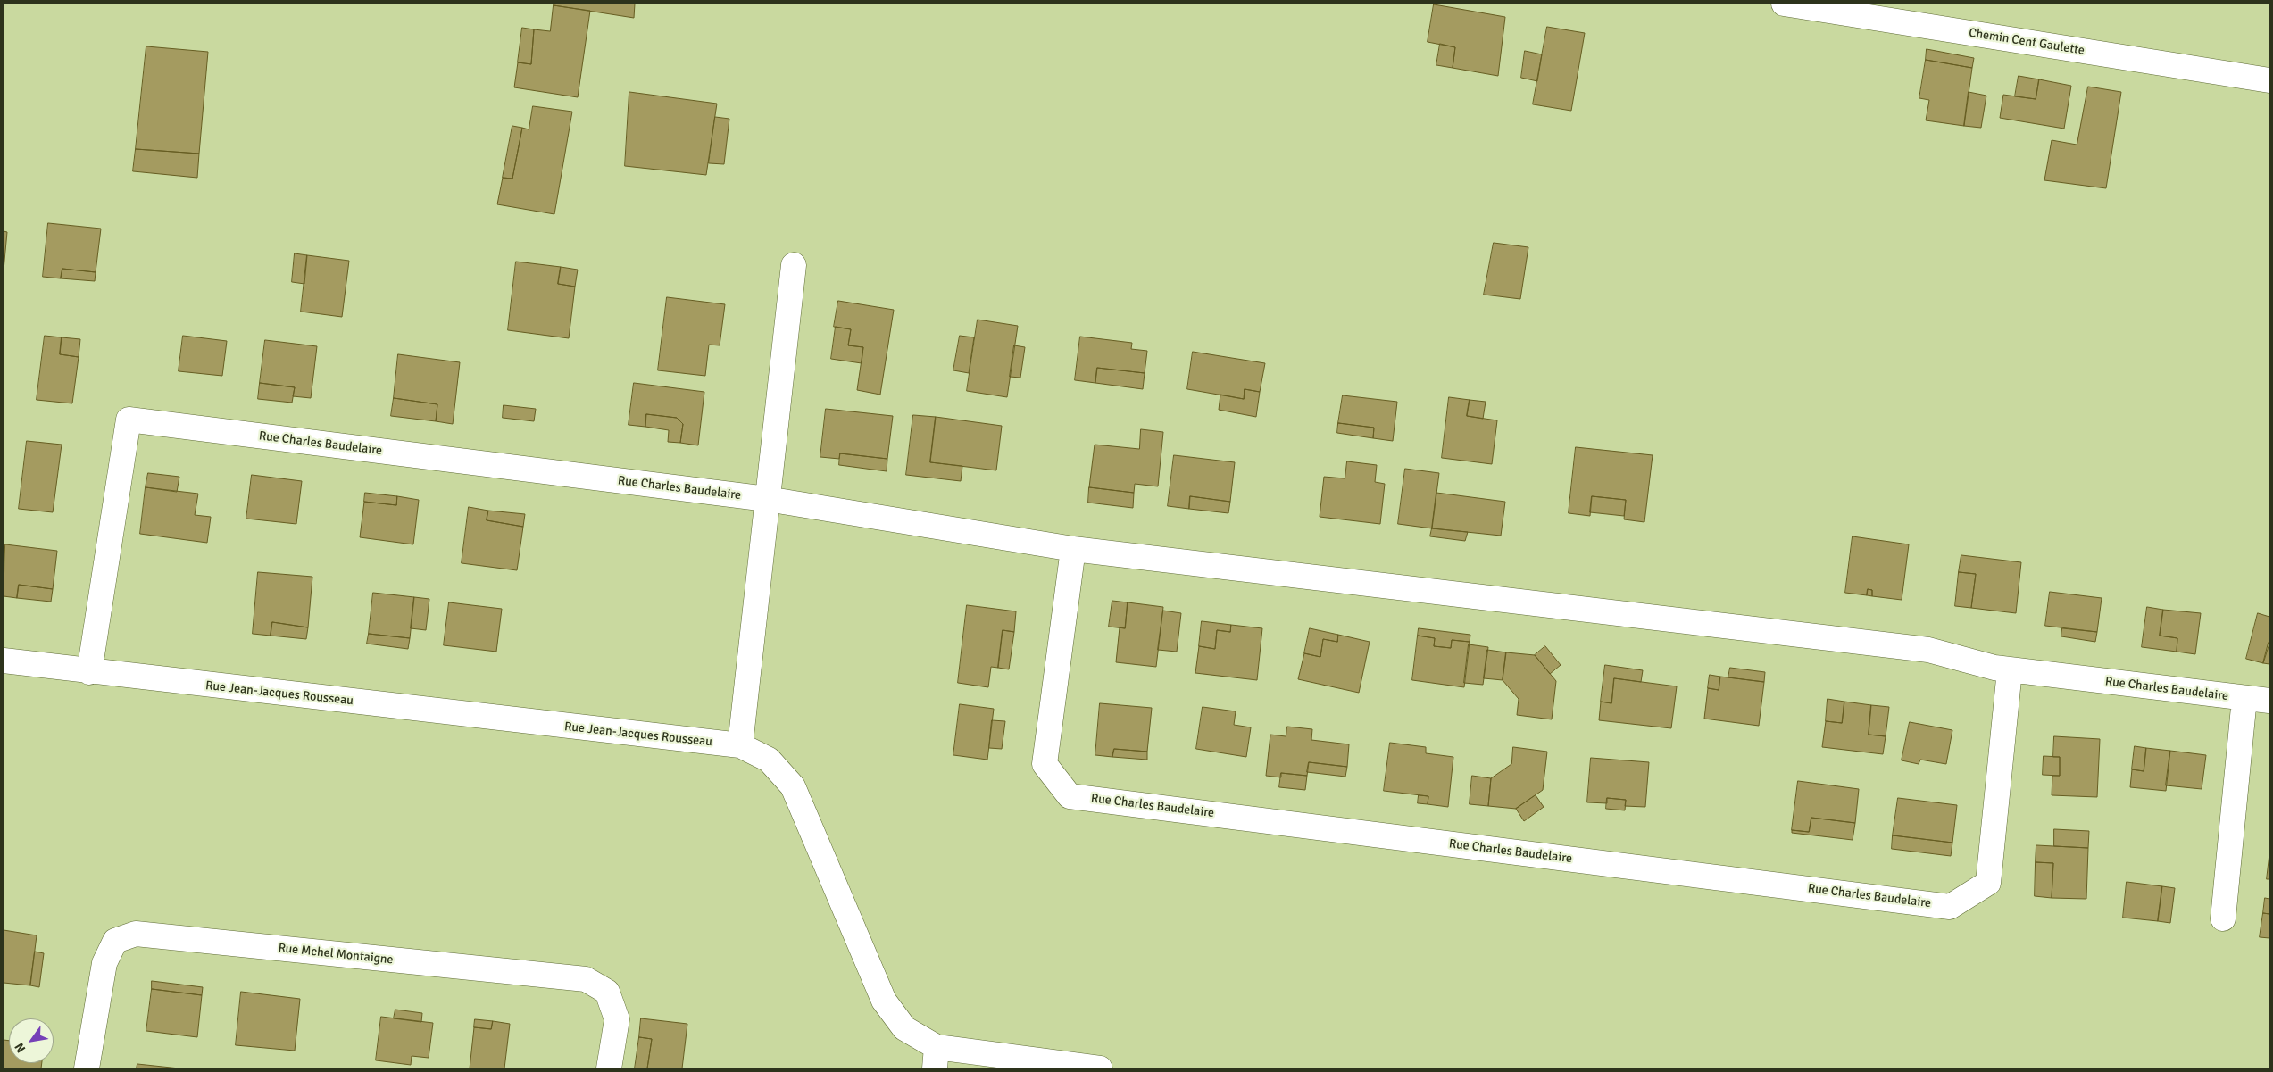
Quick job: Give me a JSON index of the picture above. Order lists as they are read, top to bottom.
{
  "streets": {
    "street": [
      "Chemin Cent Gaulette",
      "Rue Charles Baudelaire",
      "Rue Jean-Jacques Rousseau",
      "Rue Mchel Montaigne"
    ]
  },
  "crossings": [
    ["Rue Charles Baudelaire", "Rue Jean-Jacques Rousseau"]
  ],
  "north": "bottom left"
}
